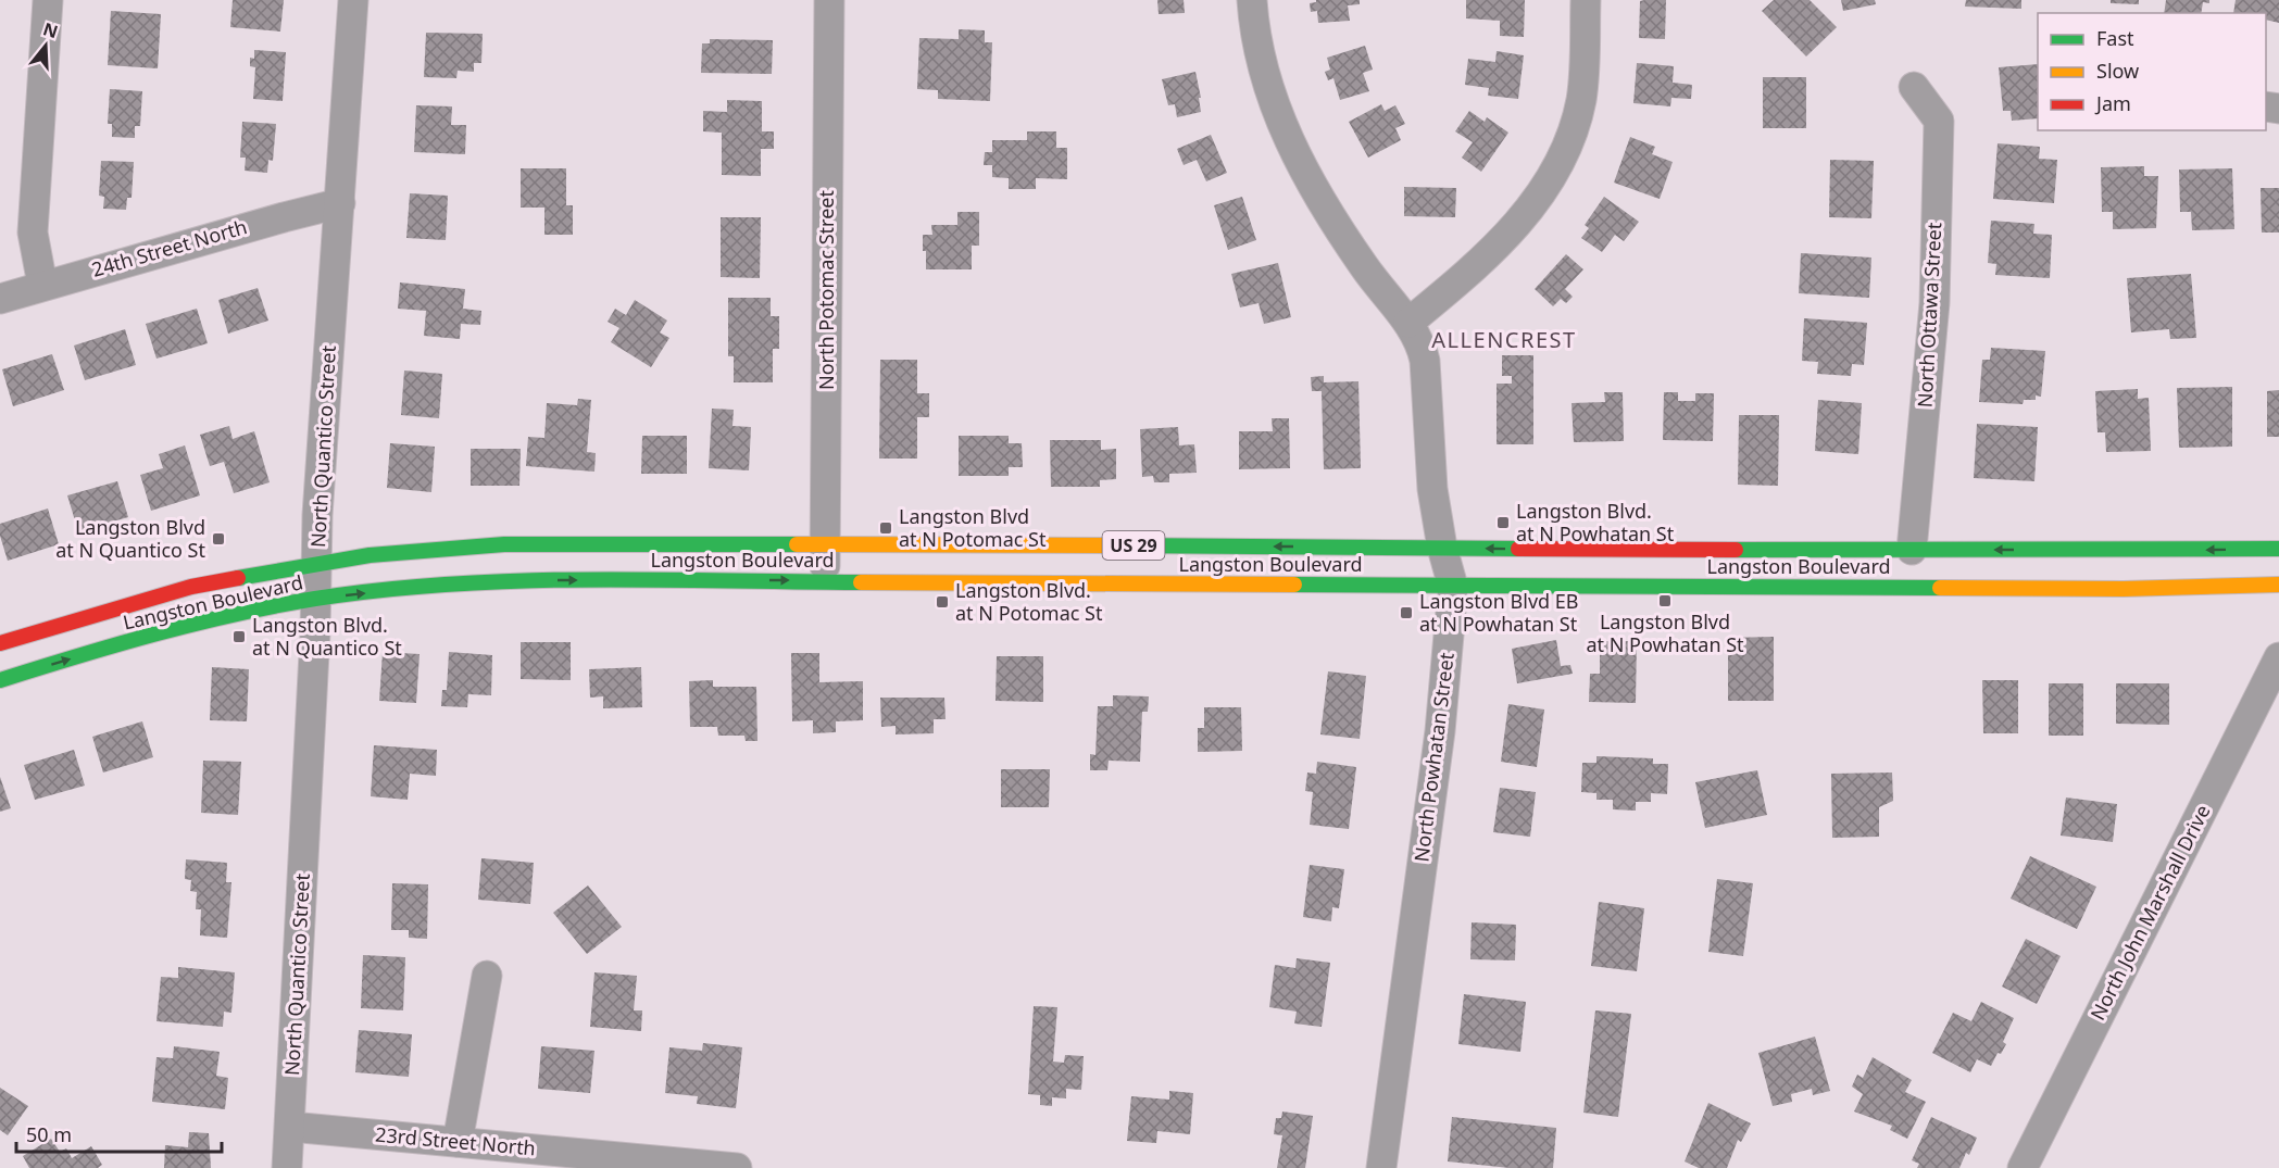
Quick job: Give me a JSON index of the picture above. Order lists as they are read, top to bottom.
{
  "streets": {
    "main road": ["US 29", "Langston Boulevard"],
    "street": [
      "24th Street North",
      "North Potomac Street",
      "North Ottawa Street",
      "North Quantico Street",
      "North Powhatan Street",
      "North John Marshall Drive",
      "23rd Street North"
    ]
  },
  "crossings": [
    ["24th Street North", "North Quantico Street"],
    ["North Potomac Street", "Langston Boulevard"],
    ["North Ottawa Street", "Langston Boulevard"],
    ["North Quantico Street", "Langston Boulevard"],
    ["North Quantico Street", "23rd Street North"],
    ["Langston Boulevard", "North Powhatan Street"]
  ],
  "districts": ["ALLENCREST"],
  "places": {
    "transit": [
      "Langston Blvd. at N Powhatan St",
      "Langston Blvd at N Potomac St",
      "Langston Blvd at N Quantico St",
      "Langston Blvd at N Powhatan St",
      "Langston Blvd. at N Potomac St",
      "Langston Blvd EB at N Powhatan St",
      "Langston Blvd. at N Quantico St"
    ]
  },
  "legend": ["Fast", "Slow", "Jam"],
  "scale_bar": "50 m",
  "north": "top"
}
